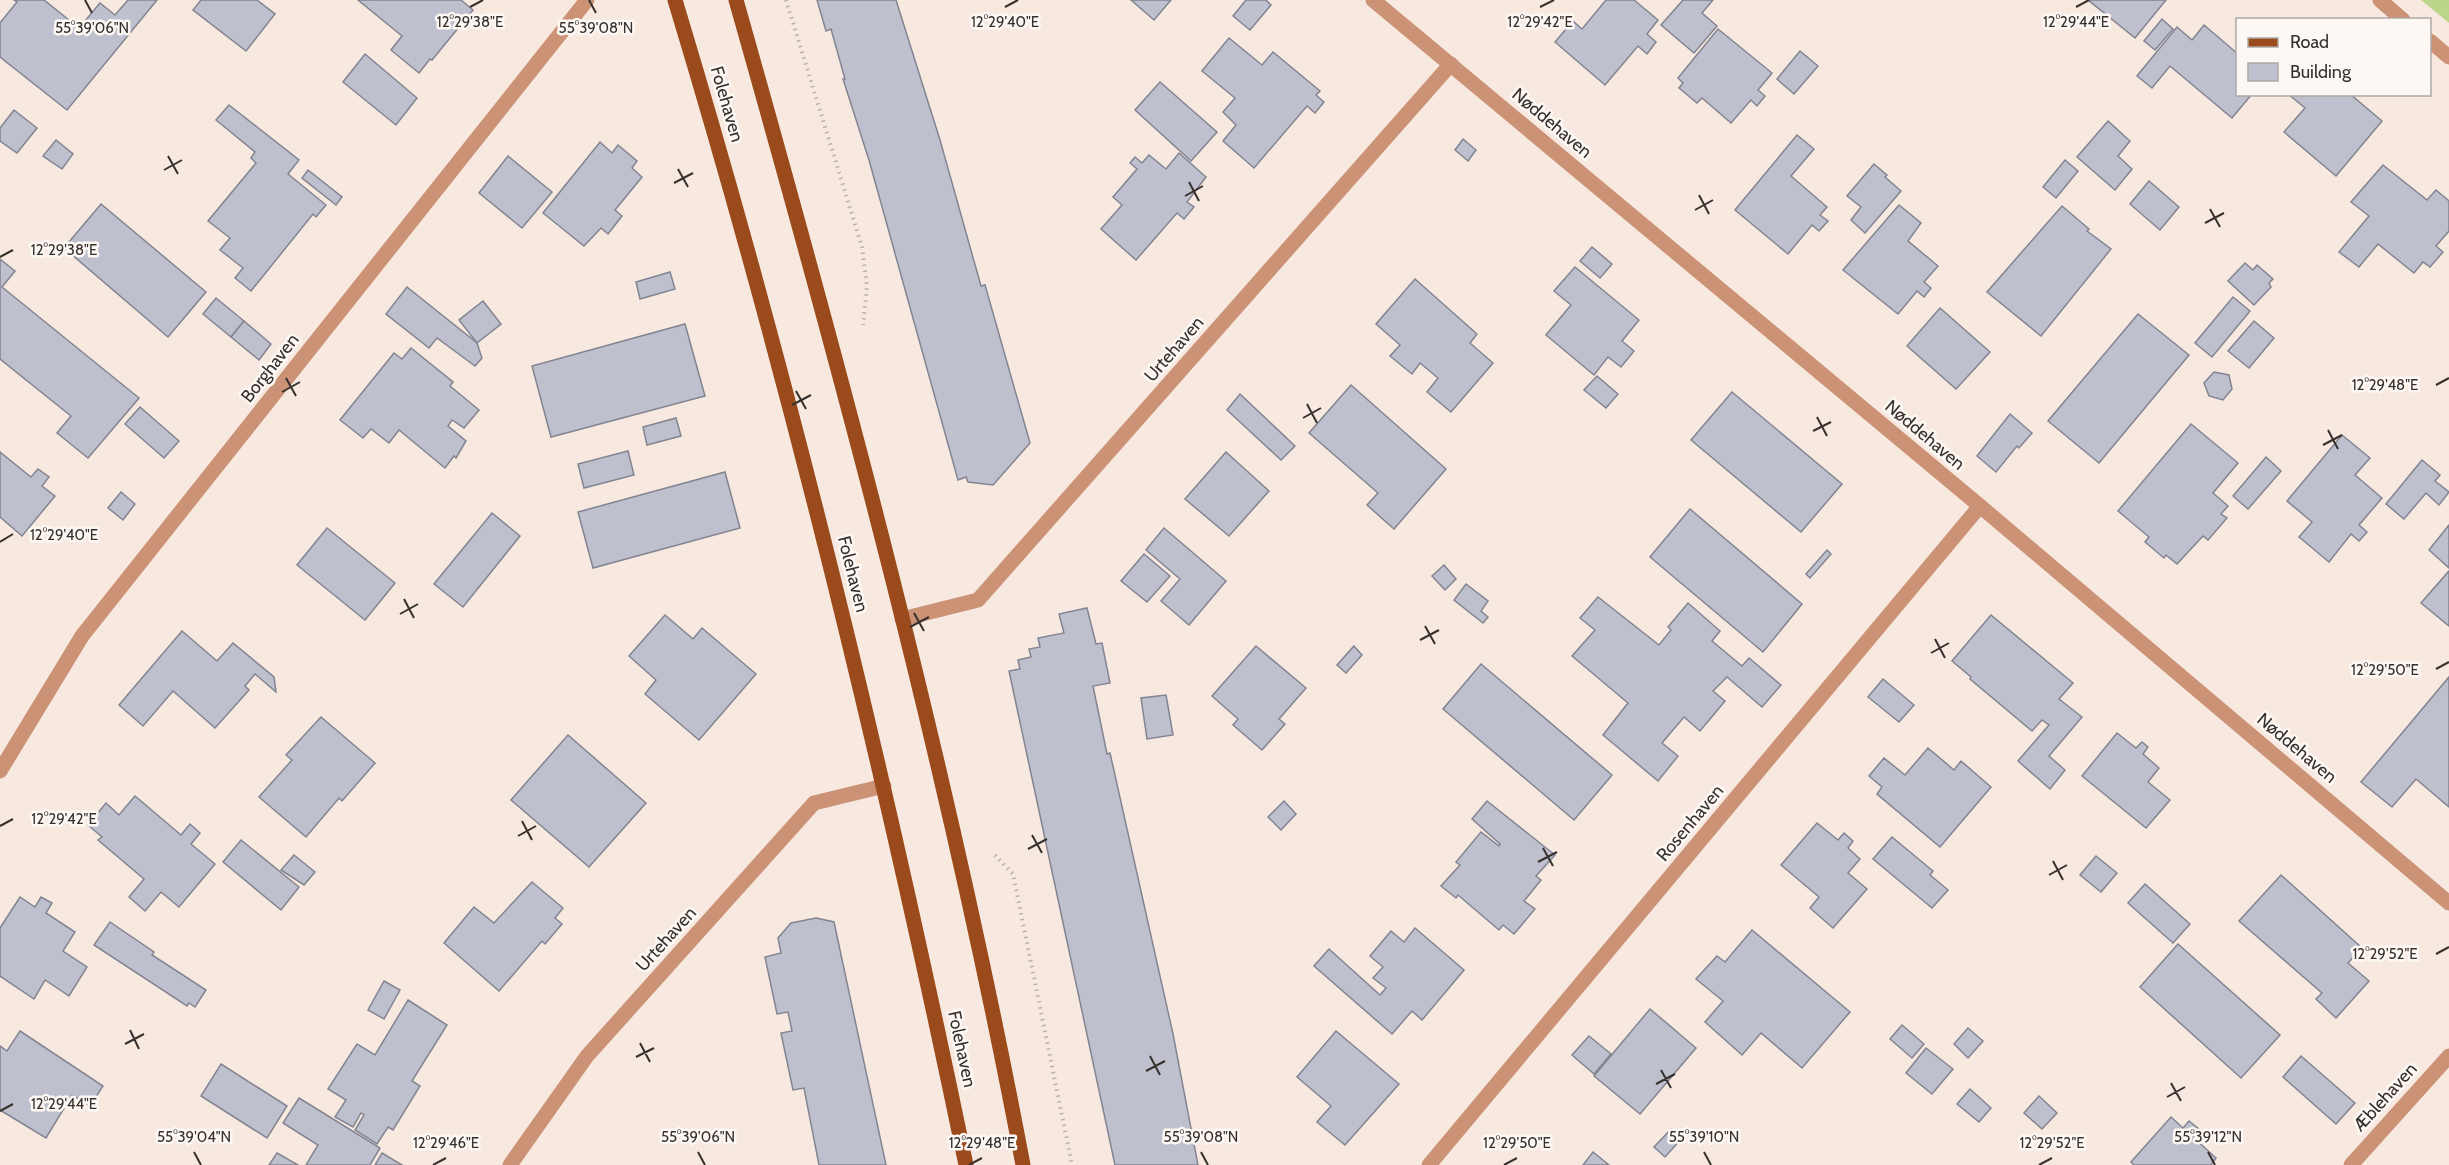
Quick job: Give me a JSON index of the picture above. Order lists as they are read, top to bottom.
{
  "streets": {
    "main road": ["Folehaven"],
    "street": [
      "Nøddehaven",
      "Urtehaven",
      "Borghaven",
      "Rosenhaven",
      "Æblehaven"
    ]
  },
  "crossings": [
    ["Folehaven", "Urtehaven"],
    ["Nøddehaven", "Urtehaven"],
    ["Nøddehaven", "Rosenhaven"]
  ],
  "legend": ["Road", "Building"],
  "coordinates": [
    "12°29'38\"E",
    "12°29'40\"E",
    "12°29'42\"E",
    "12°29'44\"E",
    "55°39'06\"N",
    "55°39'08\"N",
    "12°29'48\"E",
    "12°29'50\"E",
    "12°29'52\"E",
    "55°39'04\"N",
    "55°39'10\"N",
    "55°39'12\"N",
    "12°29'46\"E"
  ]
}
